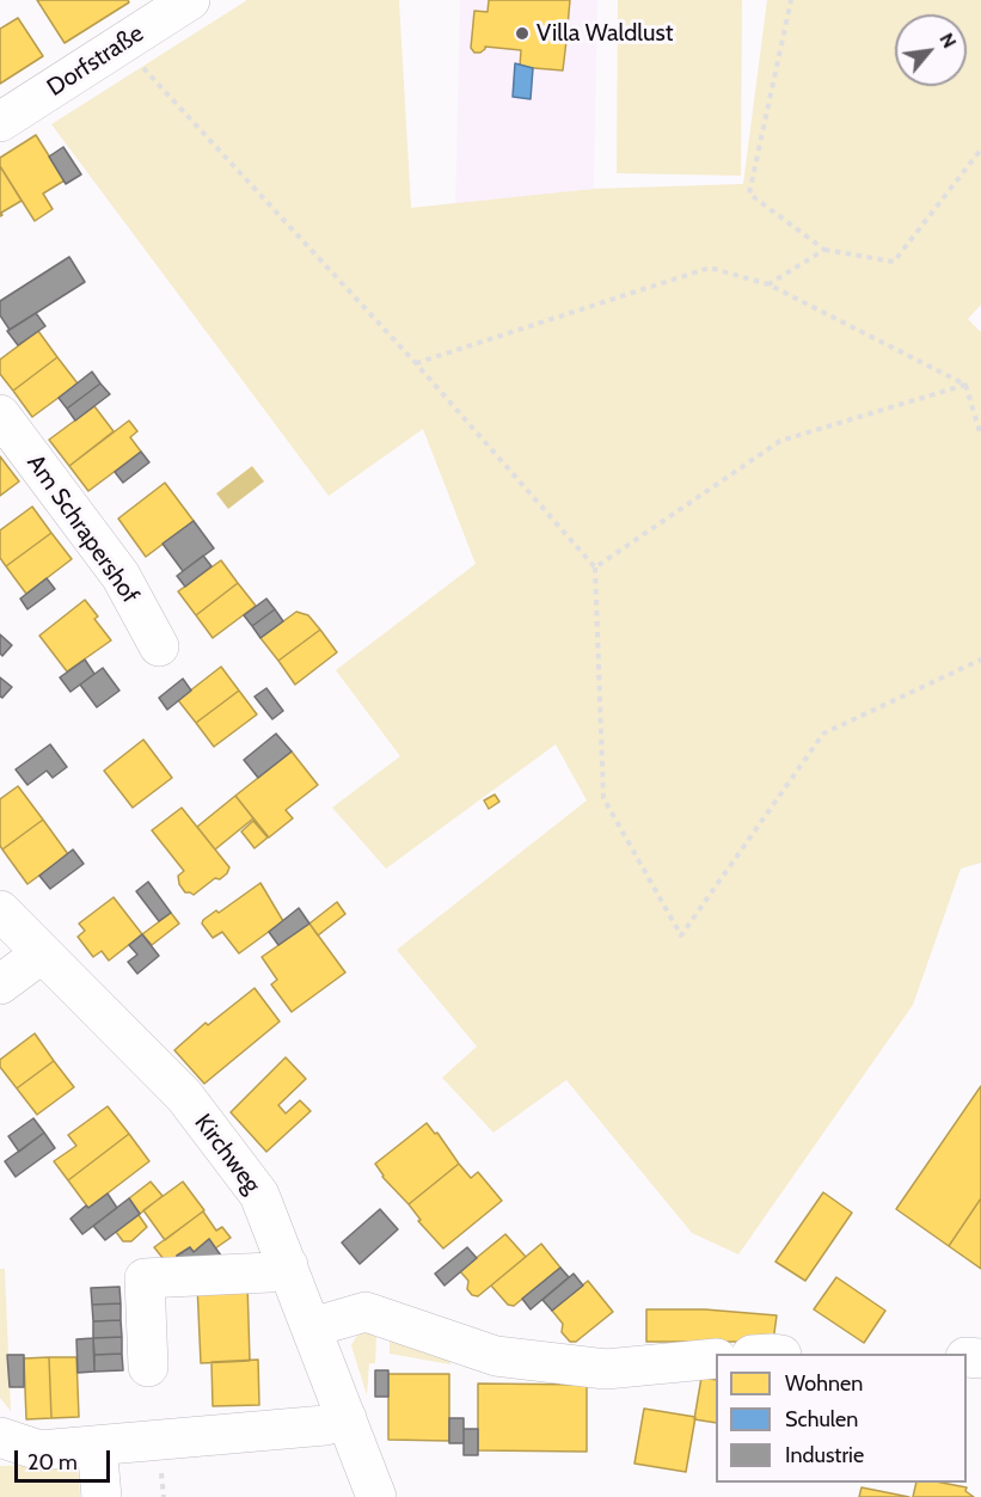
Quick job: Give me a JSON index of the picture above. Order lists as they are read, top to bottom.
{
  "streets": {
    "street": ["Dorfstraße", "Am Schrapershof", "Kirchweg"]
  },
  "places": ["Villa Waldlust"],
  "legend": ["Wohnen", "Schulen", "Industrie"],
  "scale_bar": "20 m",
  "north": "top right"
}
